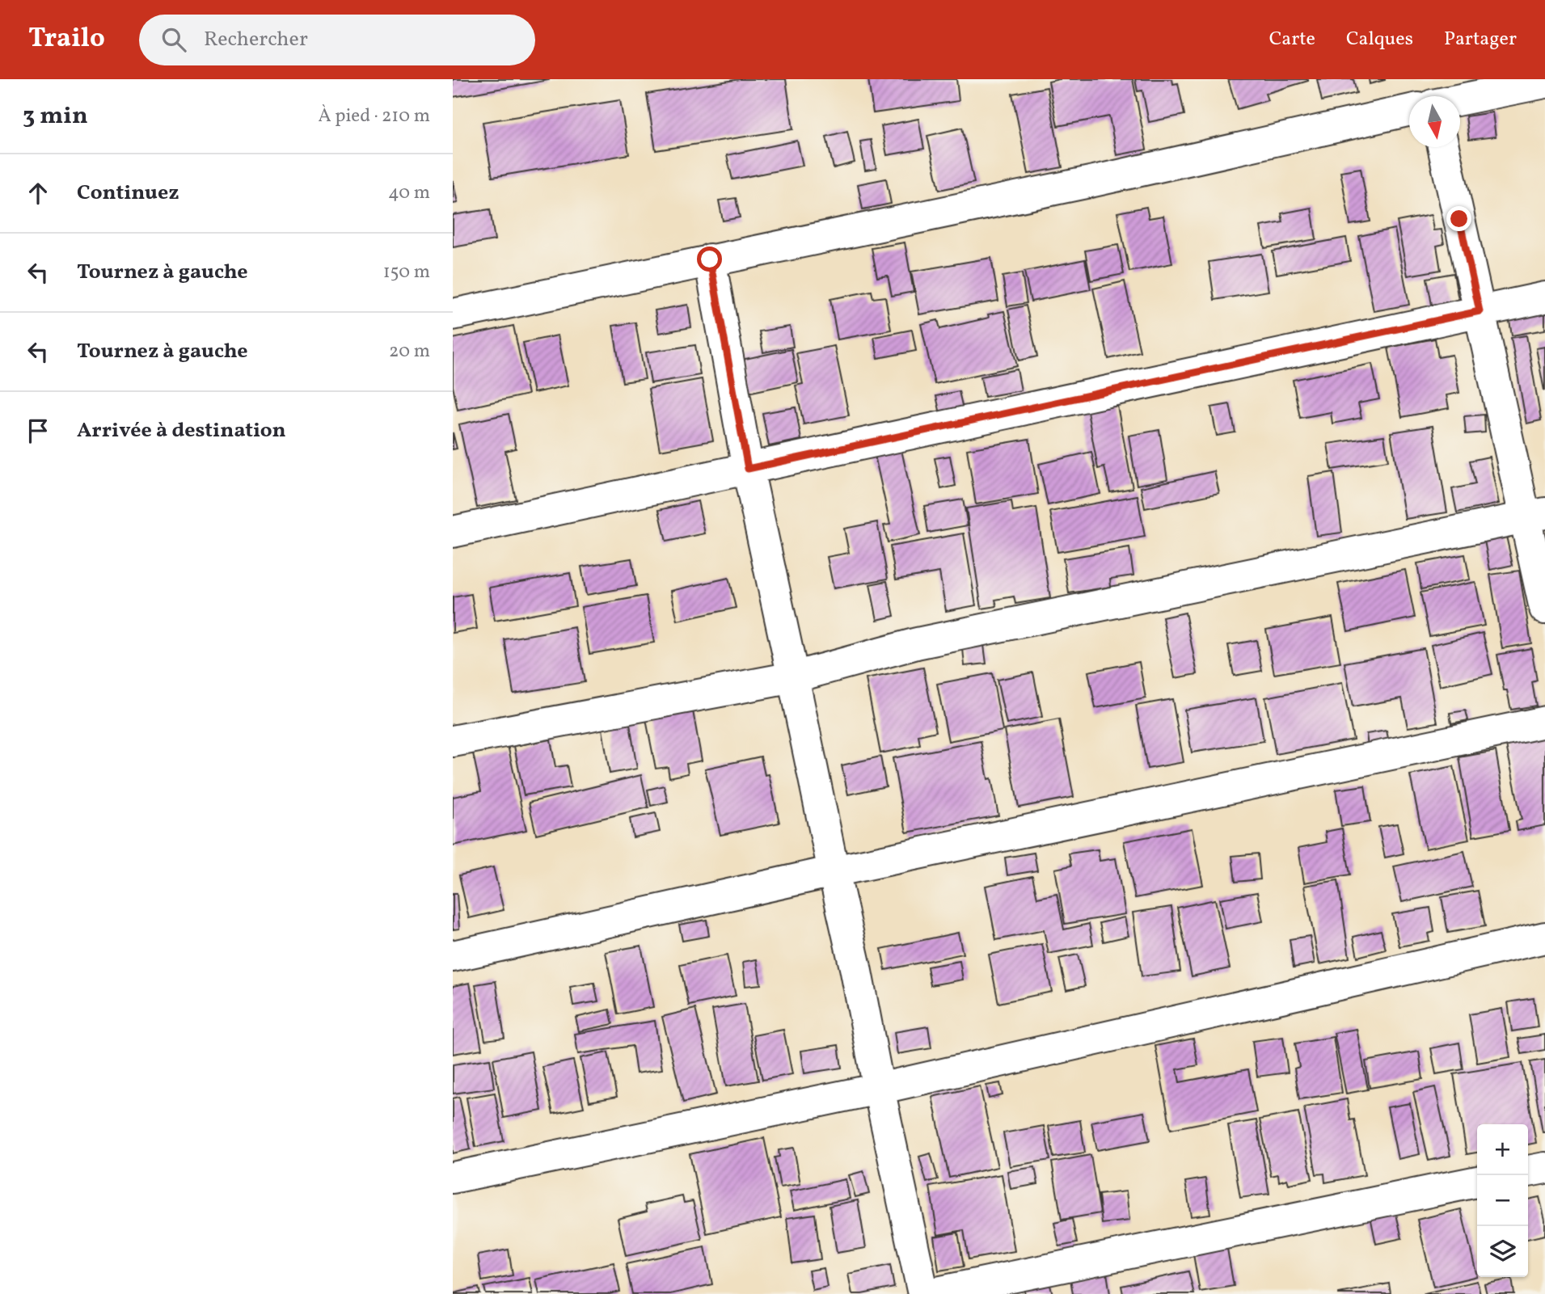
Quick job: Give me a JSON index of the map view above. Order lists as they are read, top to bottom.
{
  "north": "bottom",
  "page": {
    "header": "Trailo",
    "search": "Rechercher",
    "nav": ["Carte", "Calques", "Partager"],
    "heading": ["3 min", "À pied · 210 m"],
    "list": [
      ["Continuez", "40 m"],
      ["Tournez à gauche", "150 m"],
      ["Tournez à gauche", "20 m"],
      "Arrivée à destination"
    ],
    "map_buttons": ["+", "−"]
  }
}
